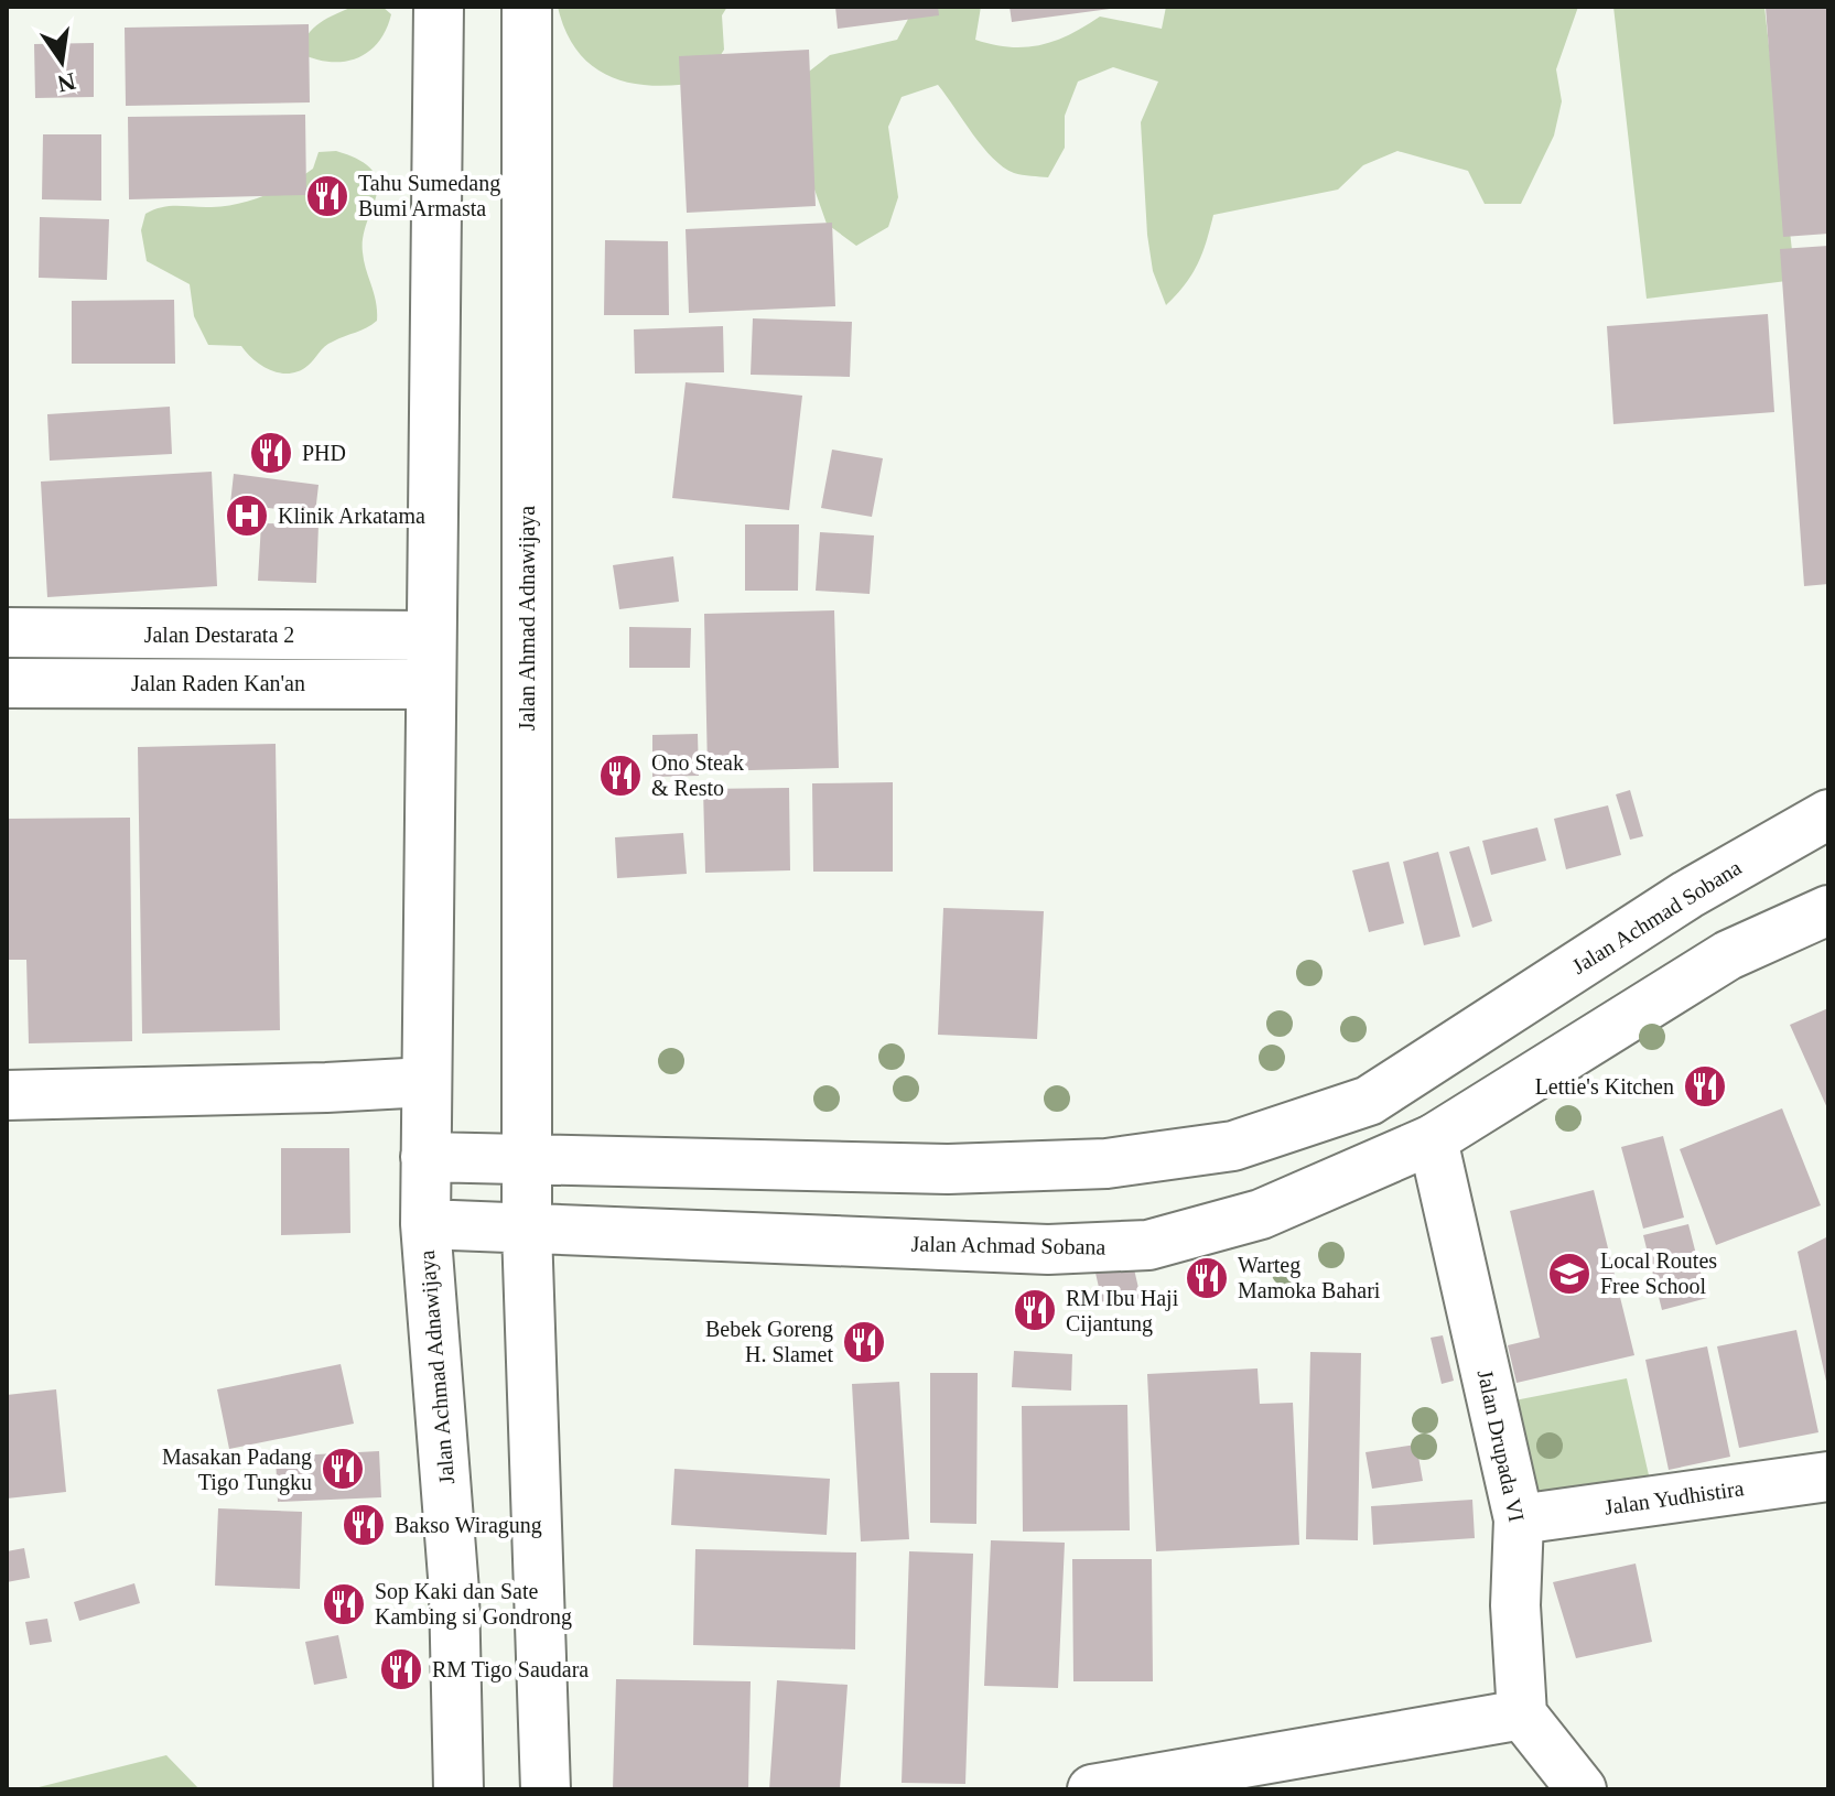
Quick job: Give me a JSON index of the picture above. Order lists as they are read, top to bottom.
{
  "streets": {
    "main road": [
      "Jalan Ahmad Adnawijaya",
      "Jalan Destarata 2",
      "Jalan Raden Kan'an",
      "Jalan Achmad Sobana",
      "Jalan Achmad Adnawijaya",
      "Jalan Drupada VI",
      "Jalan Yudhistira"
    ]
  },
  "crossings": [
    ["Jalan Ahmad Adnawijaya", "Jalan Achmad Sobana"],
    ["Jalan Achmad Sobana", "Jalan Achmad Adnawijaya"],
    ["Jalan Achmad Sobana", "Jalan Drupada VI"],
    ["Jalan Drupada VI", "Jalan Yudhistira"]
  ],
  "places": {
    "restaurant": [
      "Tahu Sumedang Bumi Armasta",
      "PHD",
      "Ono Steak & Resto",
      "Lettie's Kitchen",
      "Warteg Mamoka Bahari",
      "RM Ibu Haji Cijantung",
      "Bebek Goreng H. Slamet",
      "Masakan Padang Tigo Tungku",
      "Bakso Wiragung",
      "Sop Kaki dan Sate Kambing si Gondrong",
      "RM Tigo Saudara"
    ],
    "hospital": ["Klinik Arkatama"],
    "school or university": ["Local Routes Free School"]
  },
  "north": "bottom"
}
